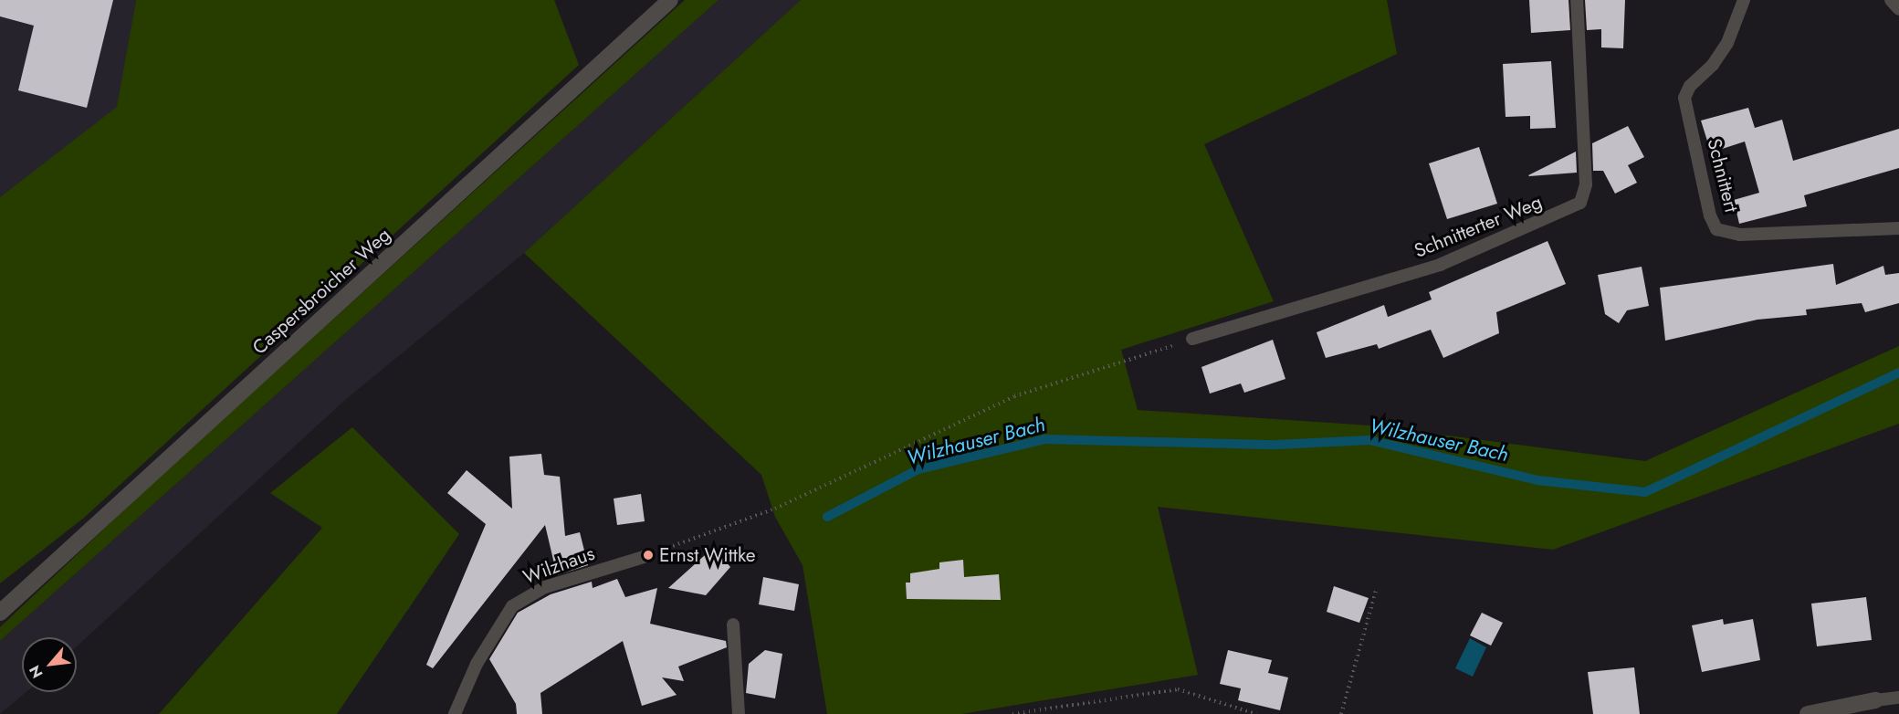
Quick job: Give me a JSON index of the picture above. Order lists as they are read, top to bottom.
{
  "streets": {
    "street": ["Caspersbroicher Weg"],
    "lane": ["Schnittert", "Schnitterter Weg", "Wilzhaus"]
  },
  "water": ["Wilzhauser Bach"],
  "places": ["Ernst Wittke"],
  "north": "bottom left"
}
